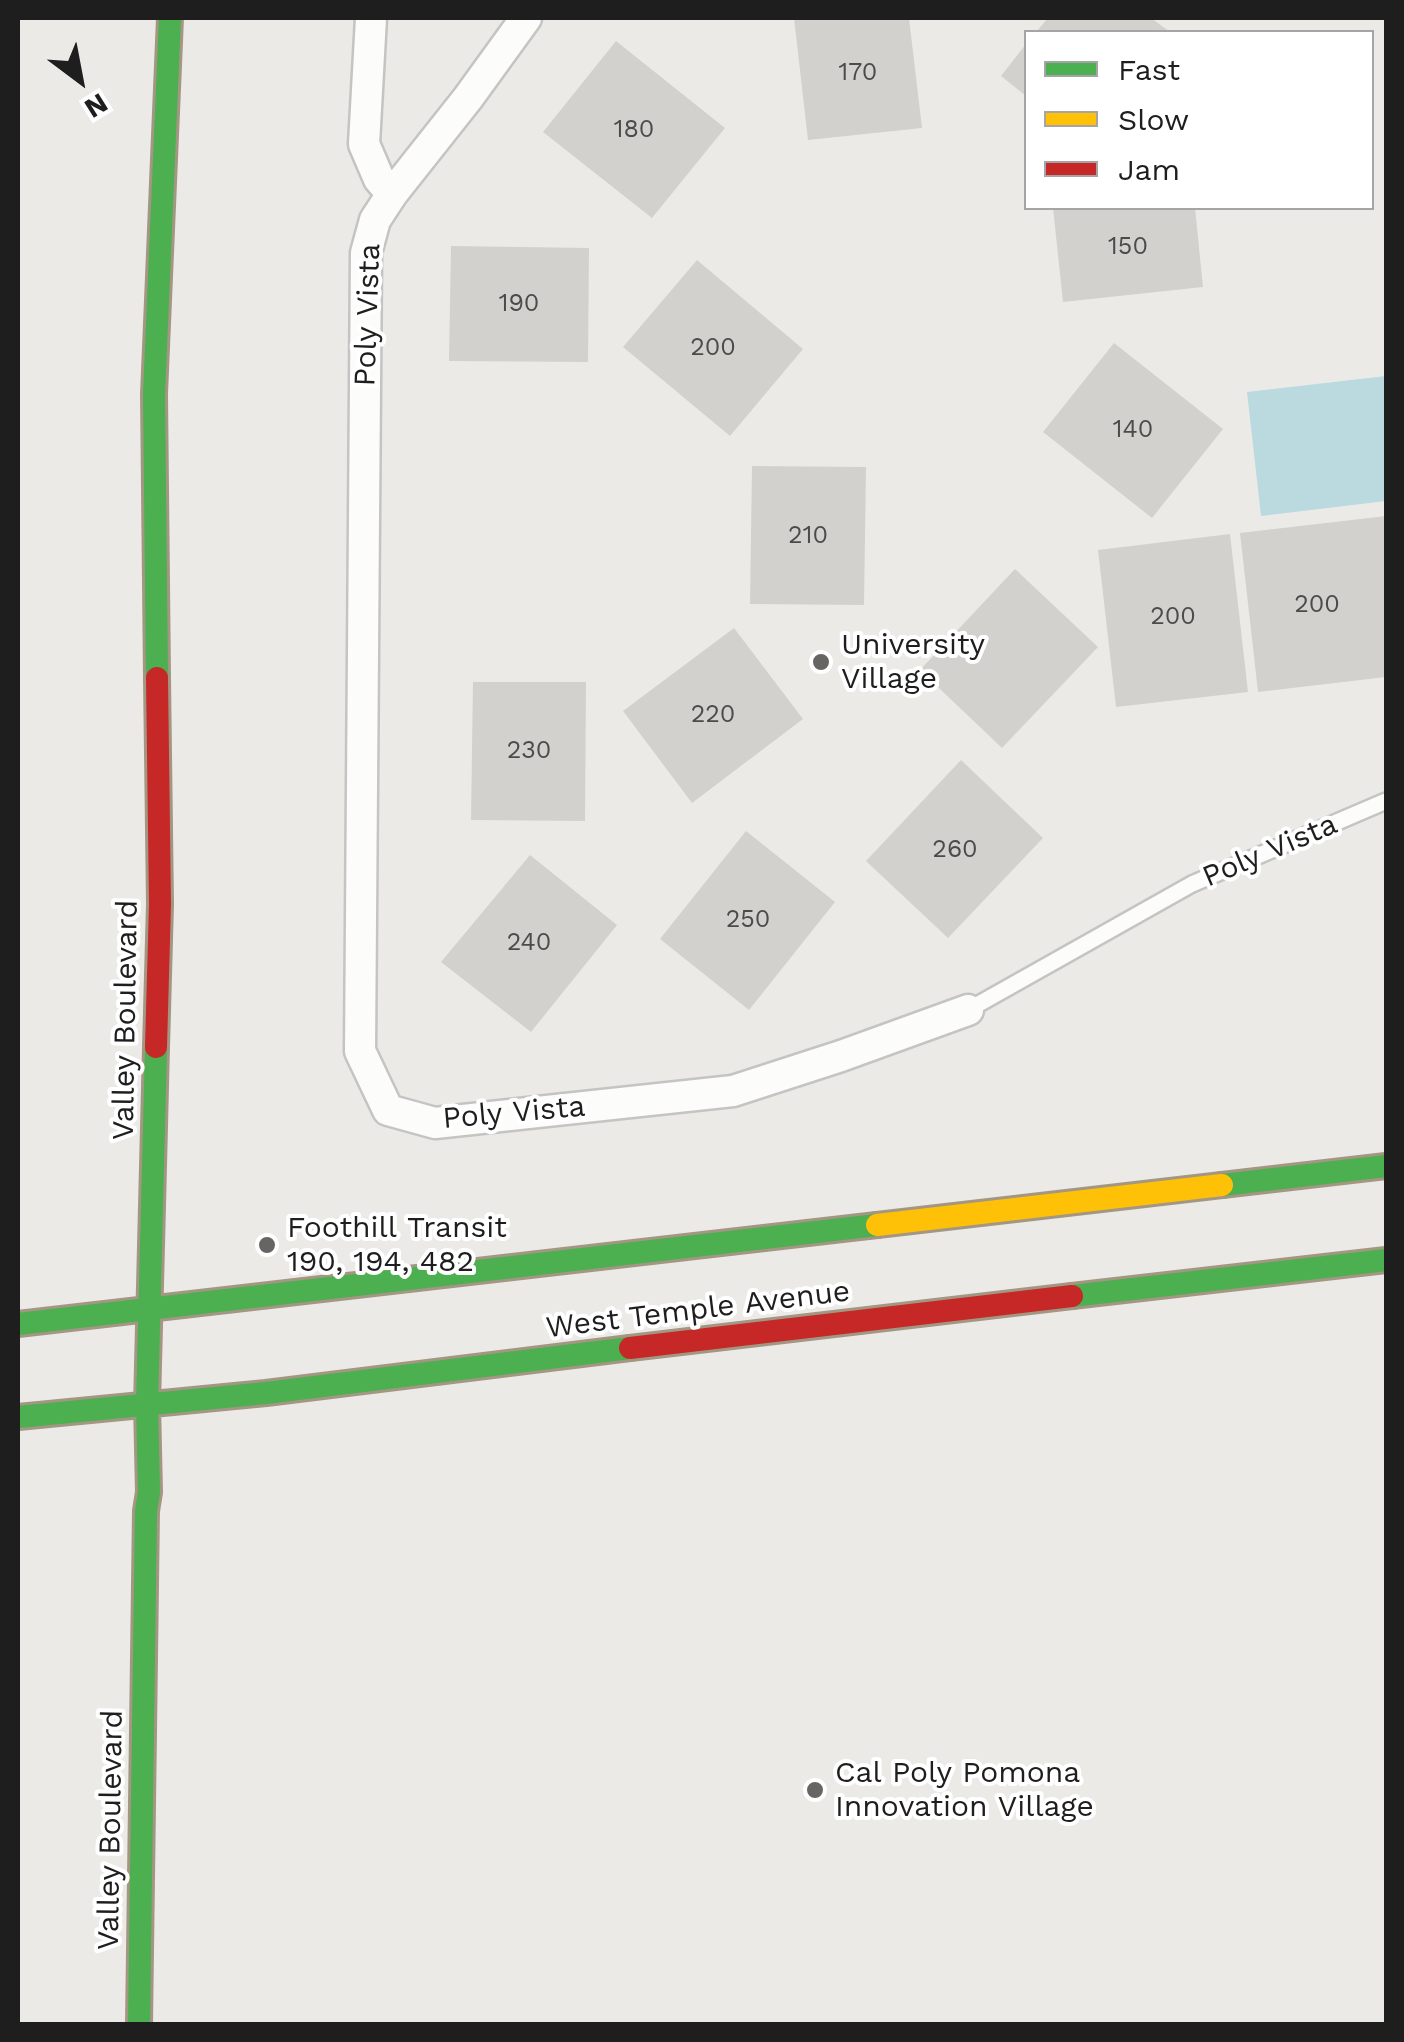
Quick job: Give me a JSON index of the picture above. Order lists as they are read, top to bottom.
{
  "streets": {
    "main road": ["Valley Boulevard", "West Temple Avenue"],
    "street": ["Poly Vista"]
  },
  "crossings": [
    ["Valley Boulevard", "West Temple Avenue"]
  ],
  "places": ["University Village", "Foothill Transit 190, 194, 482", "Cal Poly Pomona Innovation Village"],
  "house_numbers": [
    "170",
    "180",
    "150",
    "190",
    "200",
    "140",
    "210",
    "200",
    "200",
    "220",
    "230",
    "260",
    "250",
    "240"
  ],
  "legend": ["Fast", "Slow", "Jam"],
  "north": "bottom right"
}
